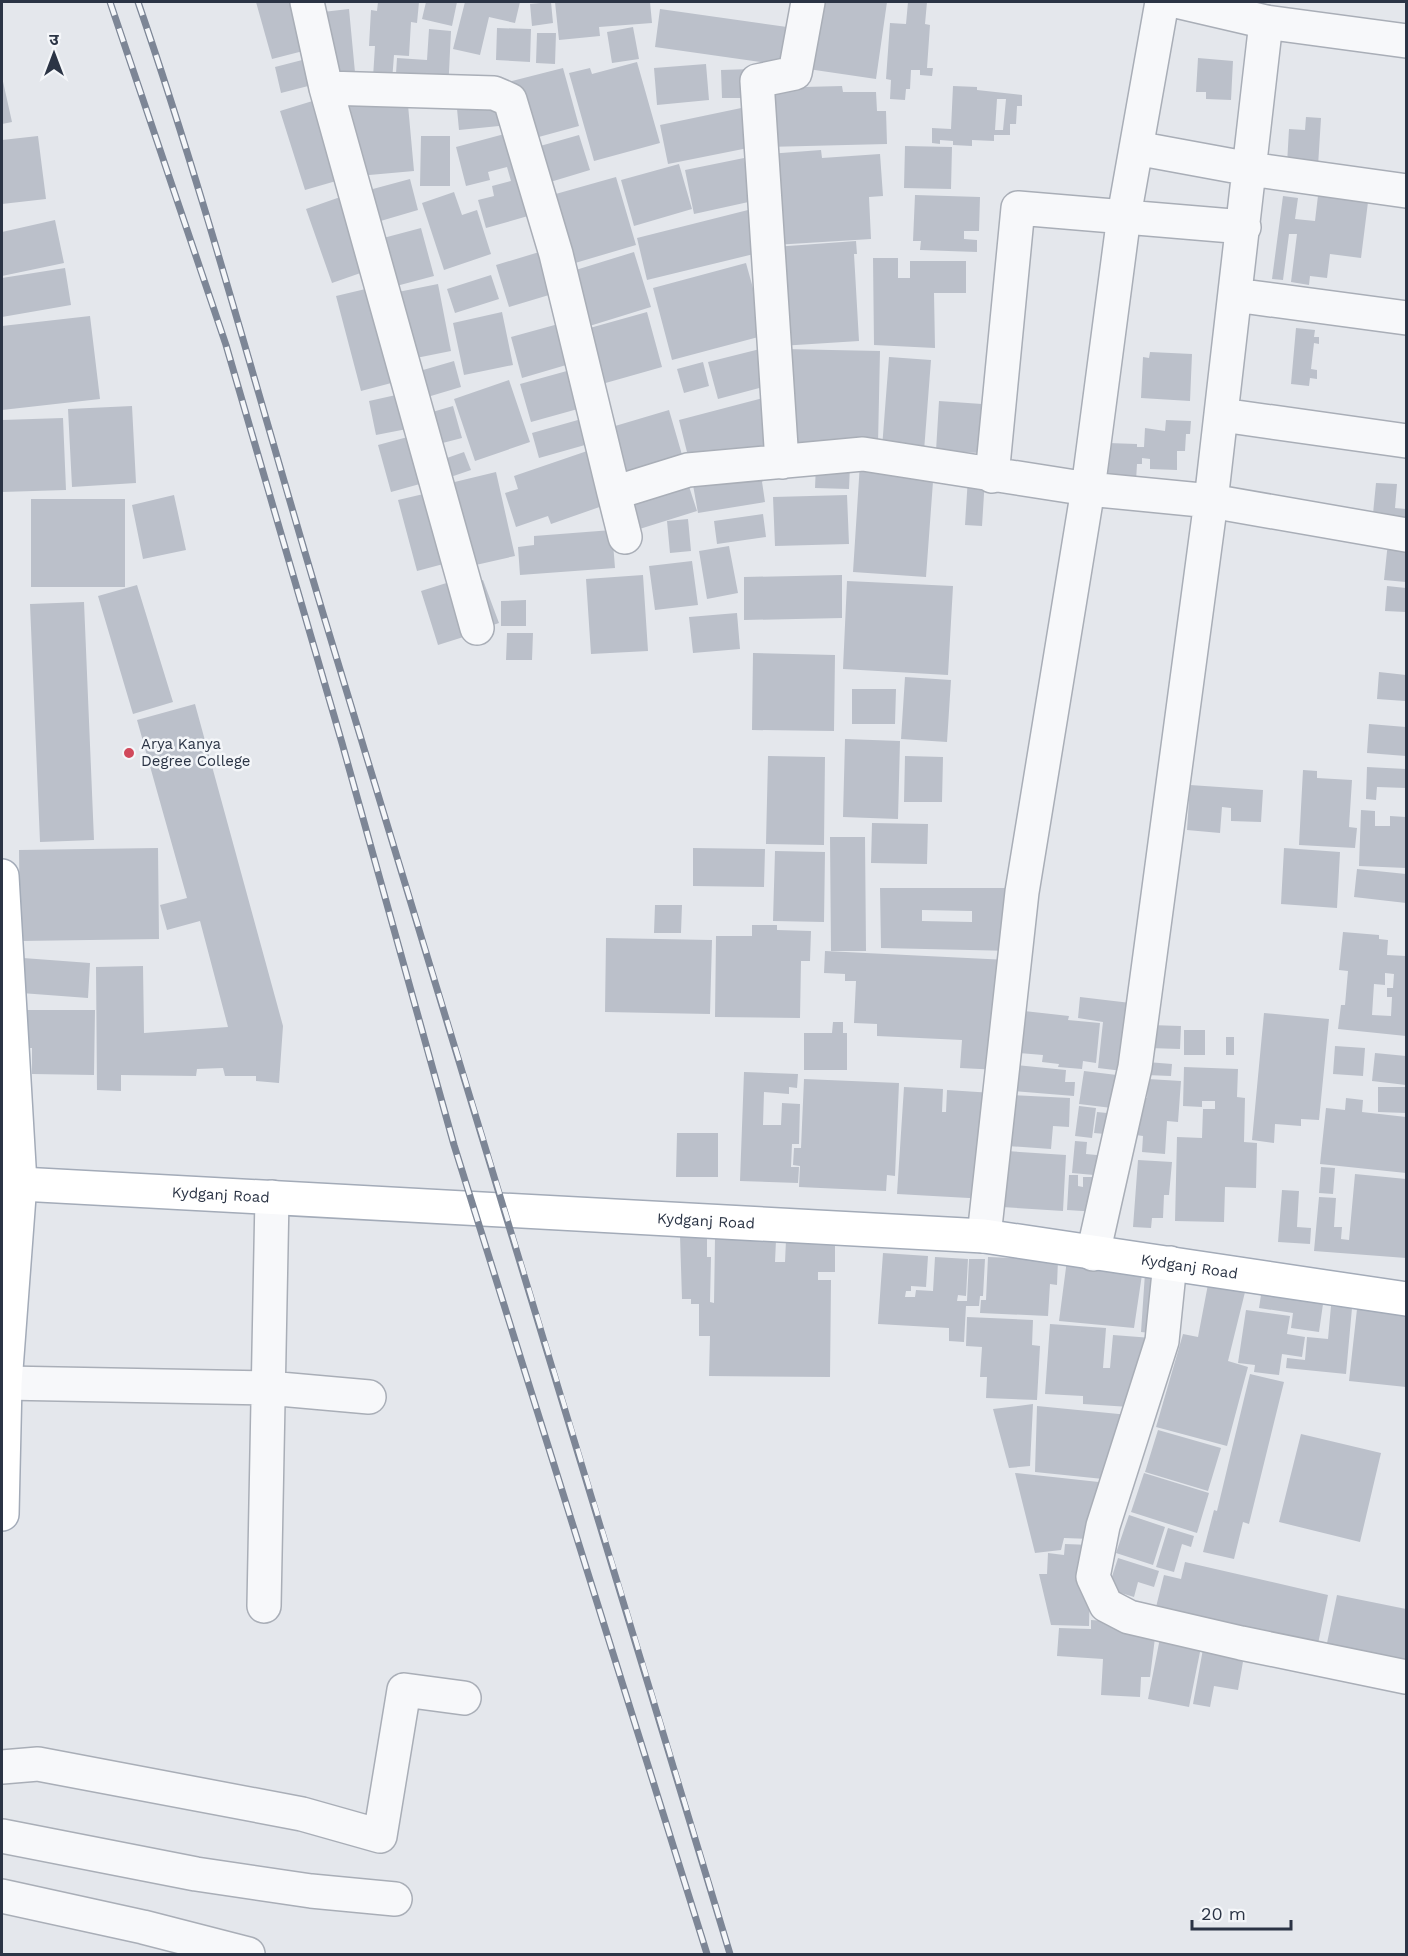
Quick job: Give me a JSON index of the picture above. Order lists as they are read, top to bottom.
{
  "streets": {
    "main road": ["Kydganj Road"]
  },
  "places": ["Arya Kanya Degree College"],
  "scale_bar": "20 m",
  "north": "top"
}
